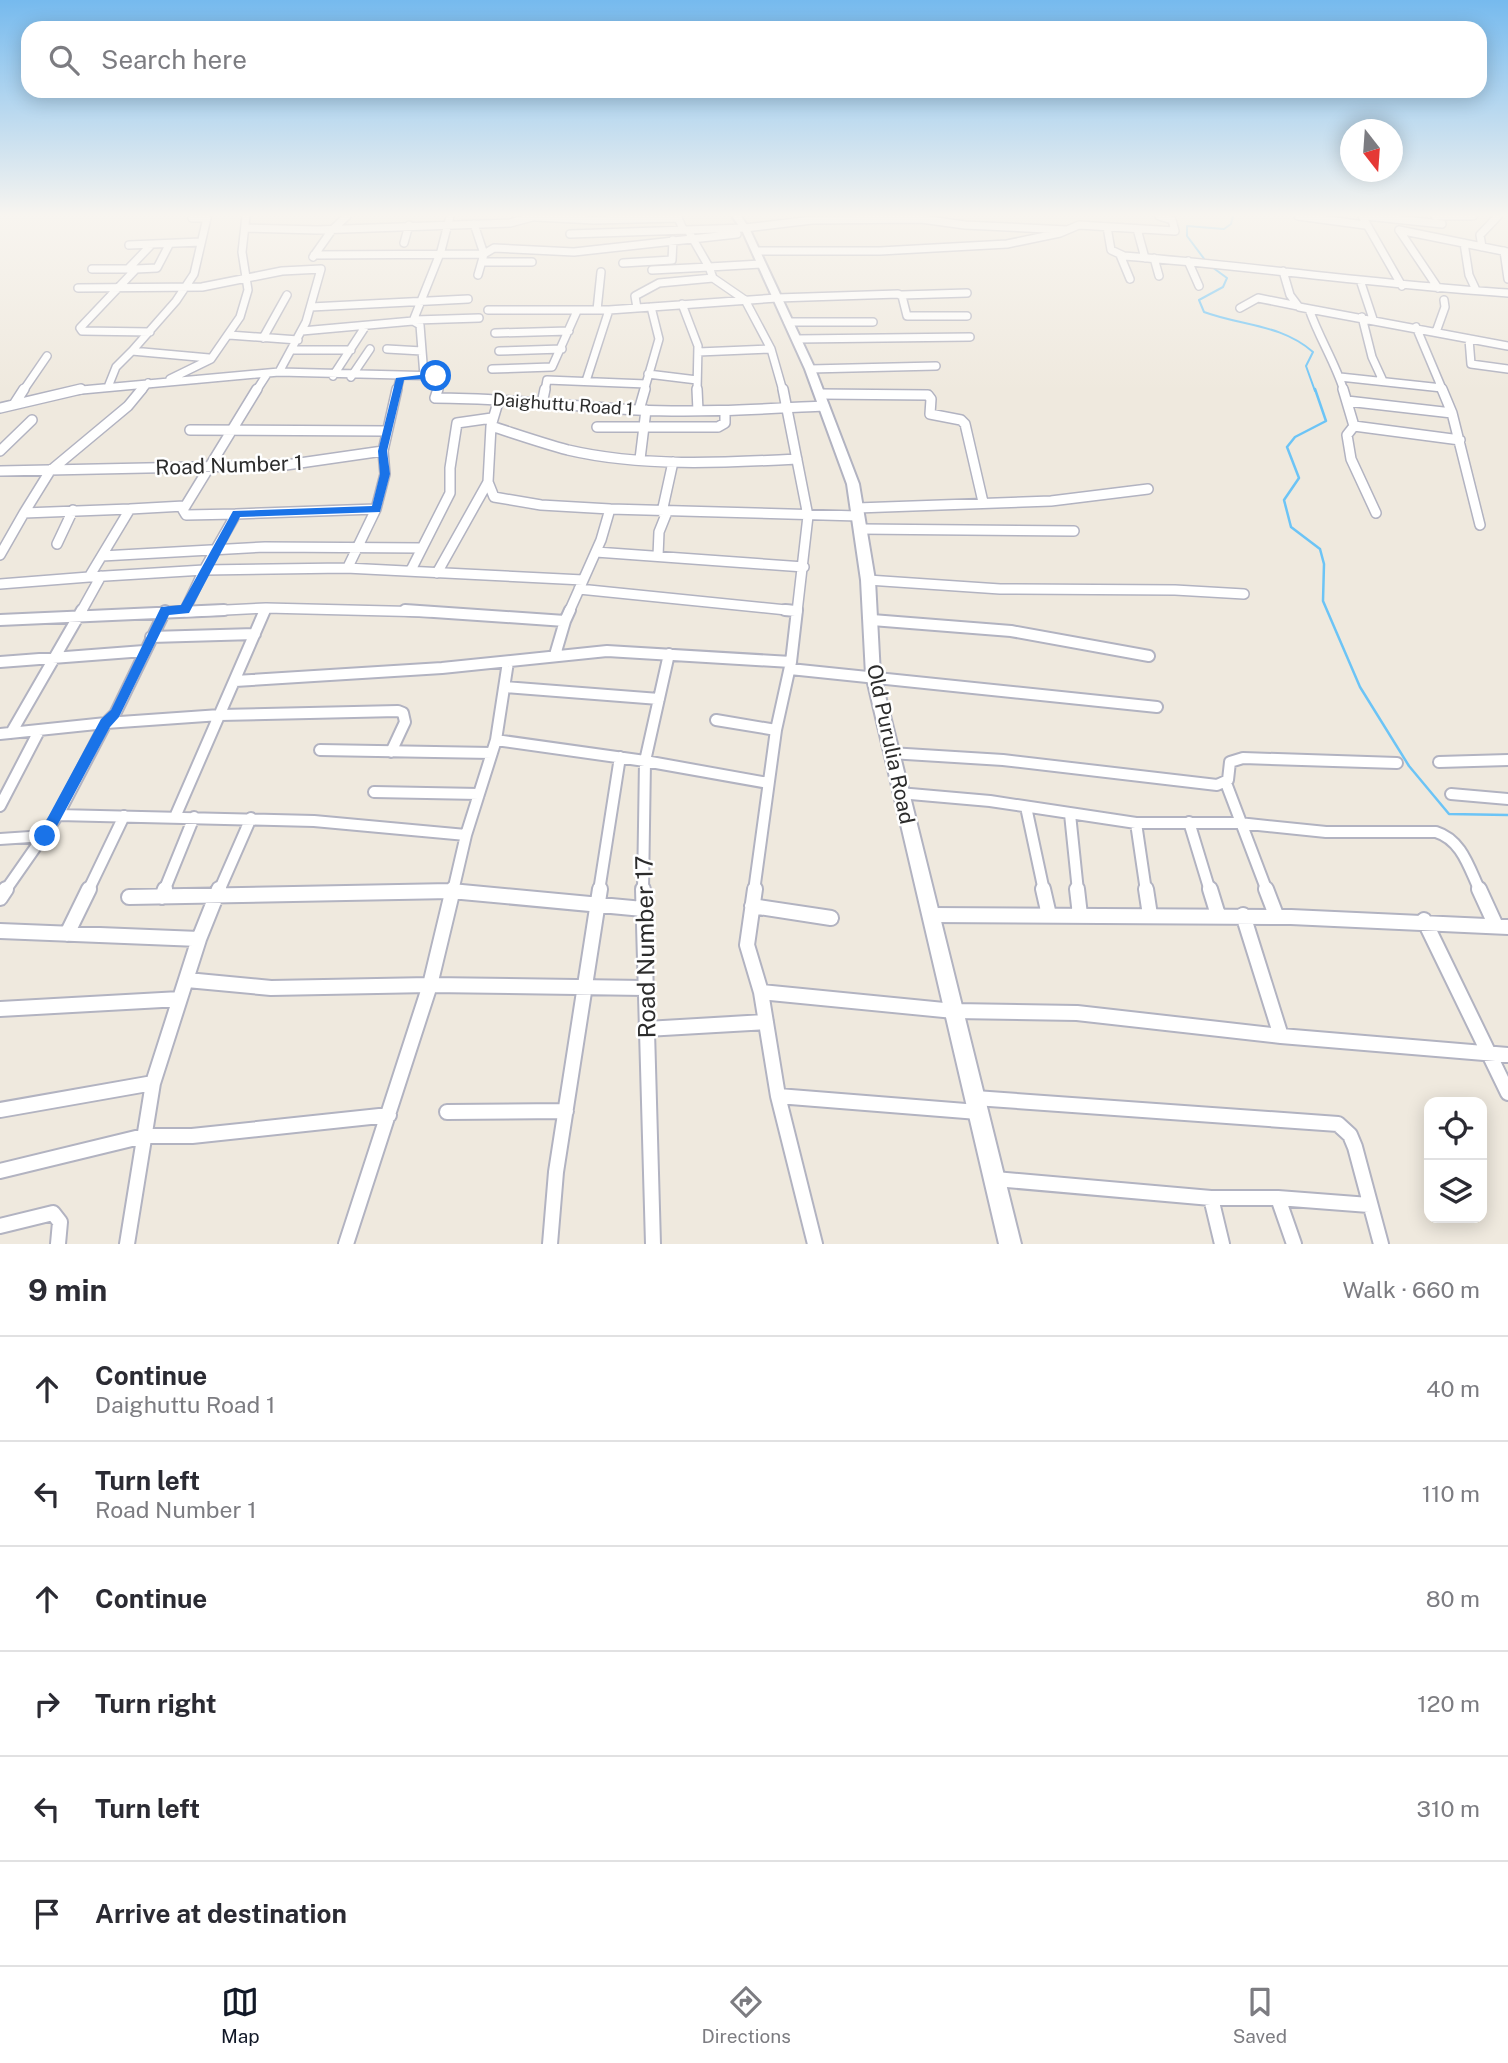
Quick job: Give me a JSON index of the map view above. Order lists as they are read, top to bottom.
{
  "streets": {
    "main road": ["Old Purulia Road"],
    "street": ["Daighuttu Road 1", "Road Number 1", "Road Number 17"]
  },
  "crossings": [
    ["Daighuttu Road 1", "Old Purulia Road"]
  ],
  "north": "bottom",
  "page": {
    "search": "Search here",
    "heading": ["9 min", "Walk · 660 m"],
    "list": [
      ["Continue", "Daighuttu Road 1", "40 m"],
      ["Turn left", "Road Number 1", "110 m"],
      ["Continue", "80 m"],
      ["Turn right", "120 m"],
      ["Turn left", "310 m"],
      "Arrive at destination"
    ],
    "nav": ["Map", "Directions", "Saved"]
  }
}
